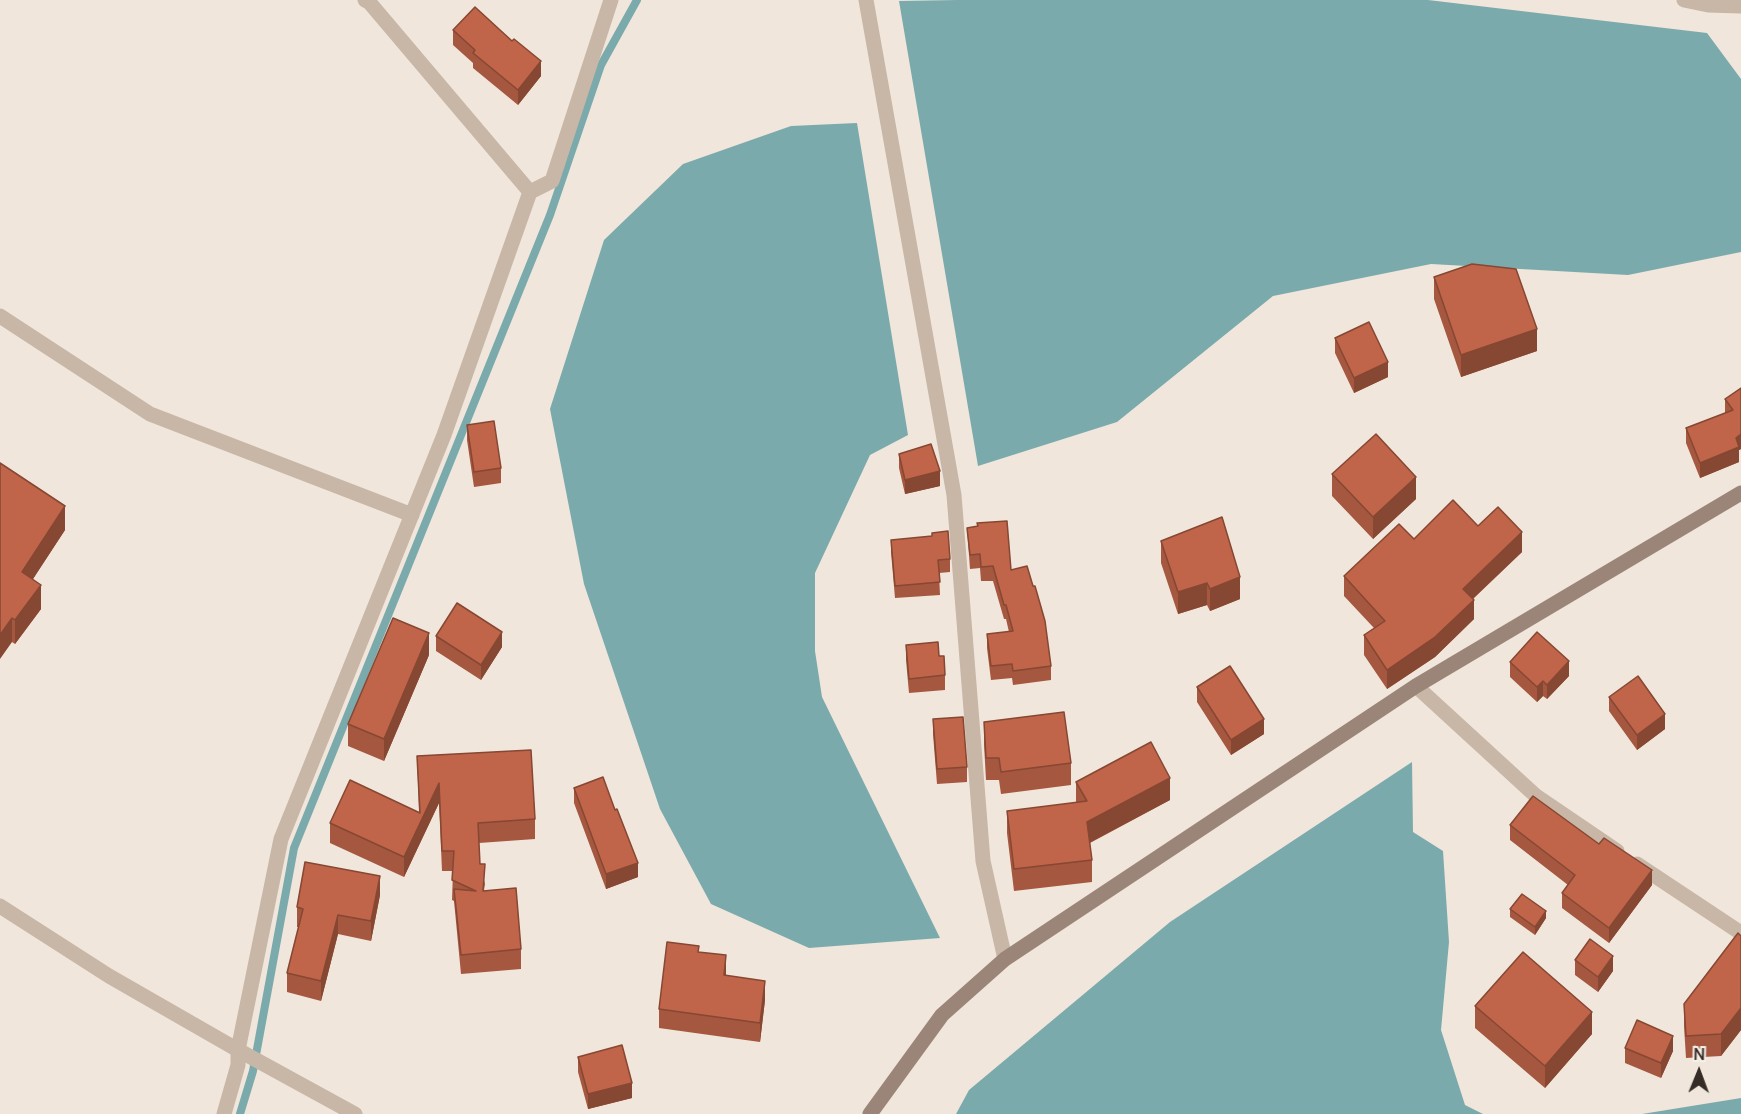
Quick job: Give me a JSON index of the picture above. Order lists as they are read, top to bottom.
{
  "north": "top"
}
